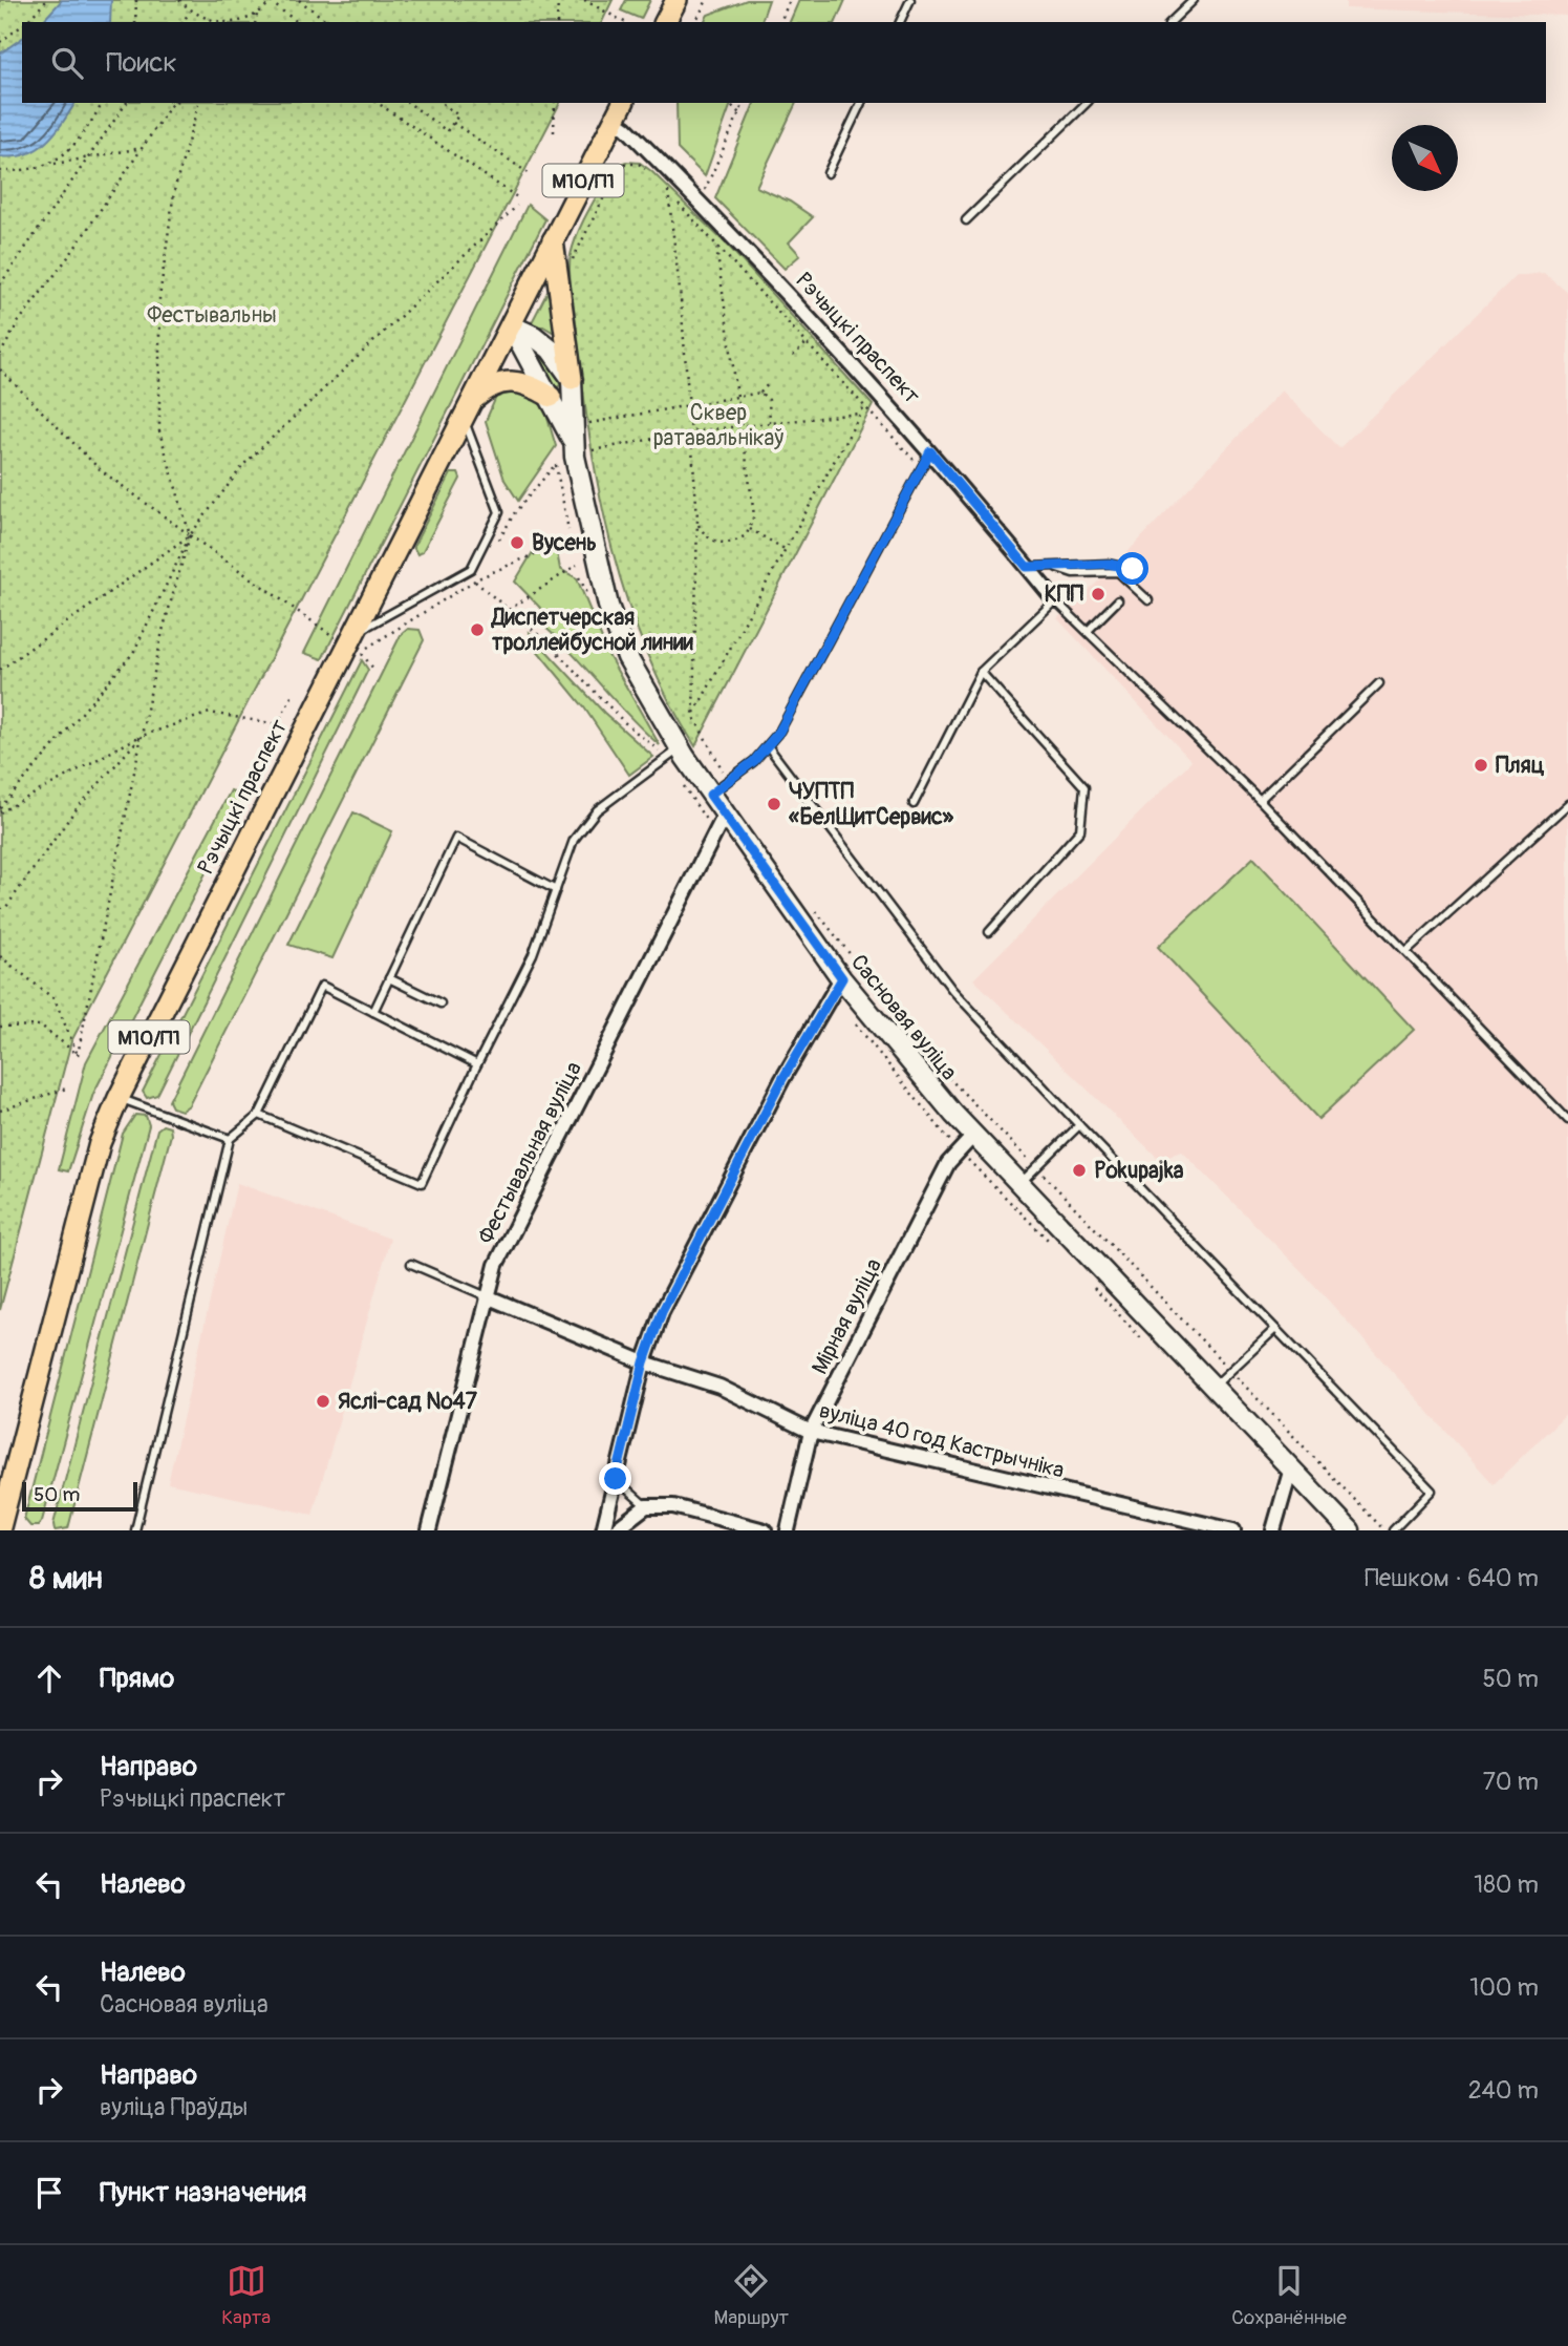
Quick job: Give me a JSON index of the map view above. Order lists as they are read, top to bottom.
{
  "streets": {
    "main road": ["М10/П1", "Рэчыцкі праспект", "Сасновая вуліца"],
    "street": ["Фестывальная вуліца", "Мірная вуліца", "вуліца 40 год Кастрычніка"]
  },
  "crossings": [
    ["Рэчыцкі праспект", "Сасновая вуліца"],
    ["Сасновая вуліца", "Фестывальная вуліца"],
    ["Сасновая вуліца", "Мірная вуліца"],
    ["Фестывальная вуліца", "вуліца 40 год Кастрычніка"],
    ["Мірная вуліца", "вуліца 40 год Кастрычніка"]
  ],
  "parks": ["Фестывальны", "Сквер ратавальнікаў"],
  "places": [
    "Вусень",
    "КПП",
    "Диспетчерская троллейбусной линии",
    "Пляц",
    "ЧУПТП «БелЩитСервис»",
    "Pokupajka",
    "Яслі-сад №47"
  ],
  "scale_bar": "50 m",
  "north": "bottom right",
  "page": {
    "search": "Поиск",
    "scale": "50 m",
    "heading": ["8 мин", "Пешком · 640 m"],
    "list": [
      ["Прямо", "50 m"],
      ["Направо", "Рэчыцкі праспект", "70 m"],
      ["Налево", "180 m"],
      ["Налево", "Сасновая вуліца", "100 m"],
      ["Направо", "вуліца Праўды", "240 m"],
      "Пункт назначения"
    ],
    "nav": ["Карта", "Маршрут", "Сохранённые"]
  }
}
